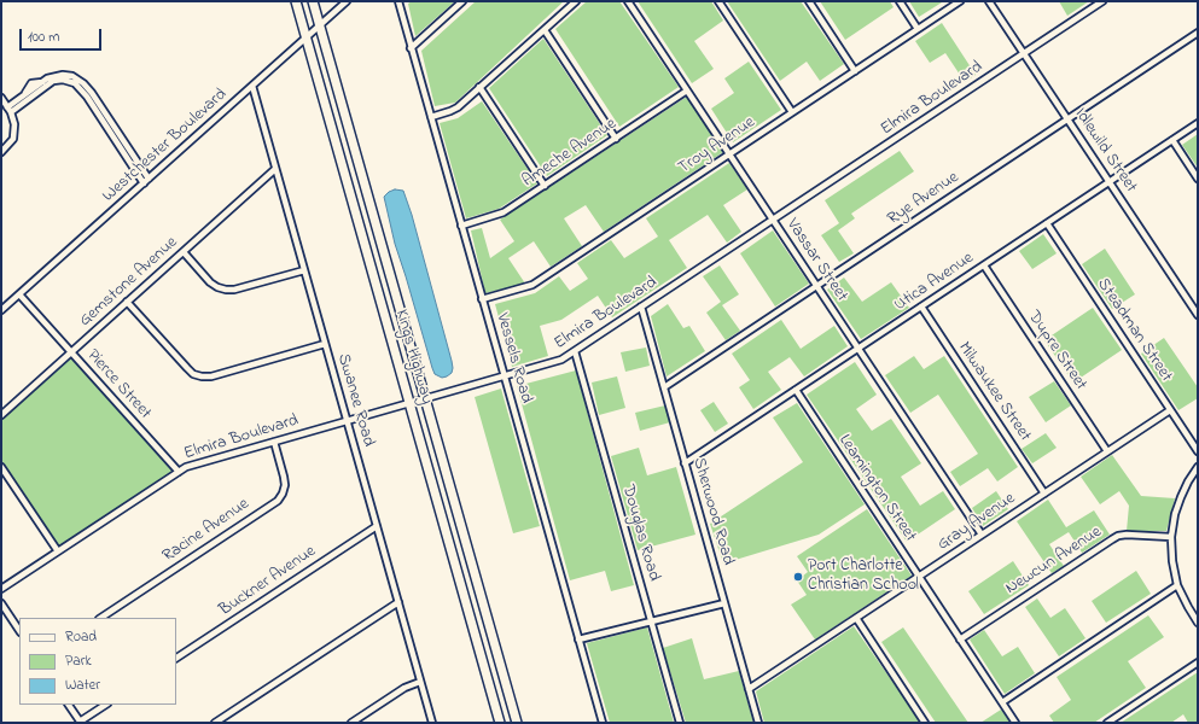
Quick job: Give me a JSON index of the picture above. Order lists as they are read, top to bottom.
{
  "streets": {
    "main road": ["Kings Highway"],
    "street": [
      "Elmira Boulevard",
      "Westchester Boulevard",
      "Troy Avenue",
      "Idlewild Street",
      "Ameche Avenue",
      "Rye Avenue",
      "Vassar Street",
      "Gemstone Avenue",
      "Utica Avenue",
      "Steadman Street",
      "Dupre Street",
      "Vessels Road",
      "Pierce Street",
      "Milwaukee Street",
      "Swanee Road",
      "Leamington Street",
      "Sherwood Road",
      "Gray Avenue",
      "Racine Avenue",
      "Douglas Road",
      "Newcun Avenue",
      "Buckner Avenue"
    ]
  },
  "crossings": [
    ["Elmira Boulevard", "Idlewild Street"],
    ["Elmira Boulevard", "Vassar Street"],
    ["Elmira Boulevard", "Kings Highway"],
    ["Elmira Boulevard", "Vessels Road"],
    ["Elmira Boulevard", "Pierce Street"],
    ["Elmira Boulevard", "Swanee Road"],
    ["Elmira Boulevard", "Sherwood Road"],
    ["Elmira Boulevard", "Racine Avenue"],
    ["Elmira Boulevard", "Douglas Road"],
    ["Westchester Boulevard", "Kings Highway"],
    ["Westchester Boulevard", "Pierce Street"],
    ["Westchester Boulevard", "Swanee Road"],
    ["Troy Avenue", "Vassar Street"],
    ["Troy Avenue", "Vessels Road"],
    ["Idlewild Street", "Rye Avenue"],
    ["Idlewild Street", "Utica Avenue"],
    ["Ameche Avenue", "Vassar Street"],
    ["Ameche Avenue", "Vessels Road"],
    ["Rye Avenue", "Vassar Street"],
    ["Rye Avenue", "Sherwood Road"],
    ["Vassar Street", "Utica Avenue"],
    ["Vassar Street", "Gray Avenue"],
    ["Gemstone Avenue", "Pierce Street"],
    ["Gemstone Avenue", "Swanee Road"],
    ["Utica Avenue", "Steadman Street"],
    ["Utica Avenue", "Dupre Street"],
    ["Utica Avenue", "Milwaukee Street"],
    ["Utica Avenue", "Leamington Street"],
    ["Utica Avenue", "Sherwood Road"],
    ["Steadman Street", "Gray Avenue"],
    ["Dupre Street", "Gray Avenue"],
    ["Milwaukee Street", "Gray Avenue"],
    ["Swanee Road", "Buckner Avenue"],
    ["Leamington Street", "Gray Avenue"],
    ["Leamington Street", "Newcun Avenue"],
    ["Sherwood Road", "Gray Avenue"]
  ],
  "places": ["Port Charlotte Christian School"],
  "legend": ["Road", "Park", "Water"],
  "scale_bar": "100 m"
}
